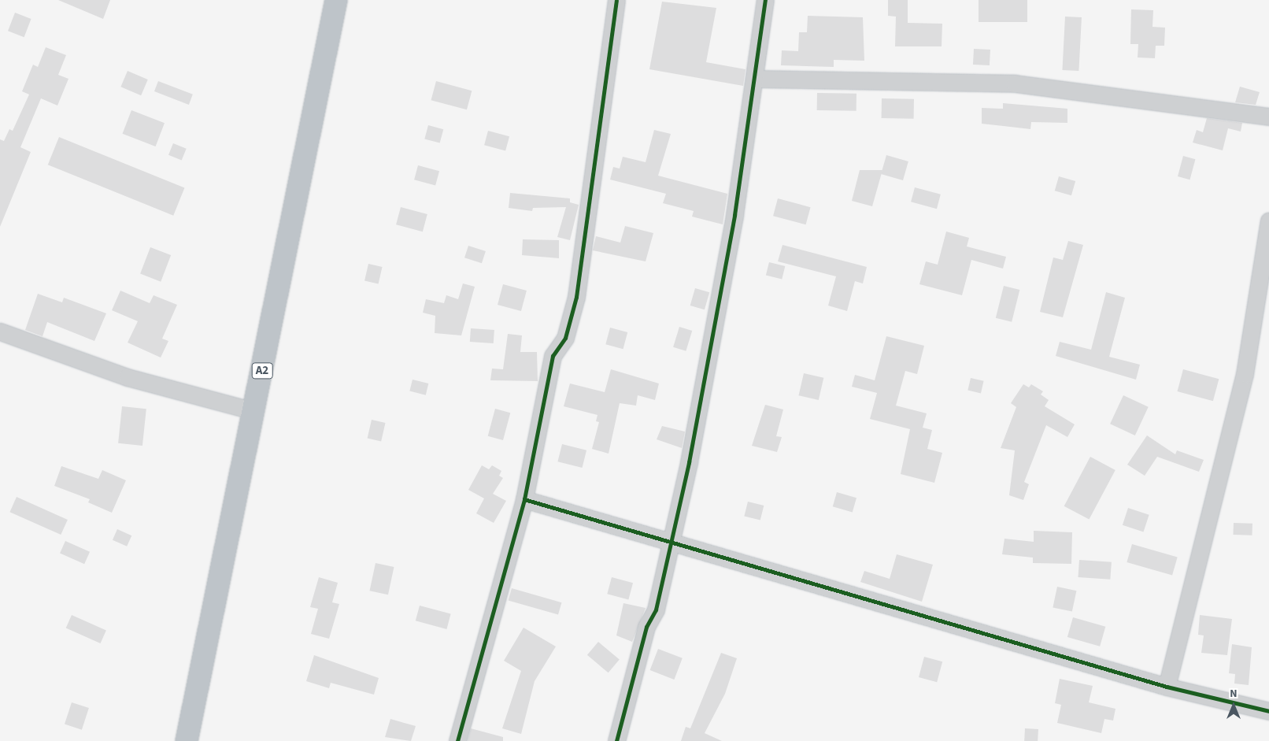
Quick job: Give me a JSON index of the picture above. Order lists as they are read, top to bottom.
{
  "streets": {
    "highway": ["A2"]
  },
  "north": "top"
}
